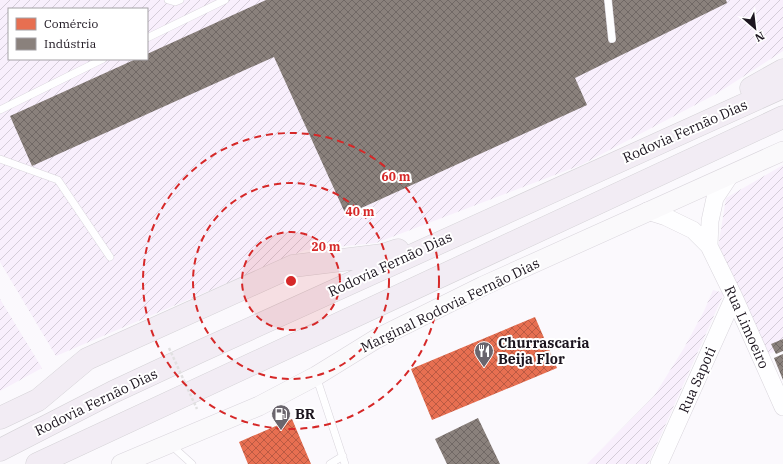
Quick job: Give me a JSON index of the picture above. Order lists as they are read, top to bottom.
{
  "streets": {
    "highway": ["Rodovia Fernão Dias"],
    "main road": ["Marginal Rodovia Fernão Dias"],
    "street": ["Rua Limoeiro", "Rua Sapoti"]
  },
  "crossings": [
    ["Marginal Rodovia Fernão Dias", "Rua Limoeiro"],
    ["Rua Limoeiro", "Rua Sapoti"]
  ],
  "places": {
    "restaurant": ["Churrascaria Beija Flor"],
    "fuel station": ["BR"]
  },
  "legend": ["Comércio", "Indústria"],
  "north": "bottom right",
  "rings": ["60 m", "40 m", "20 m"]
}
